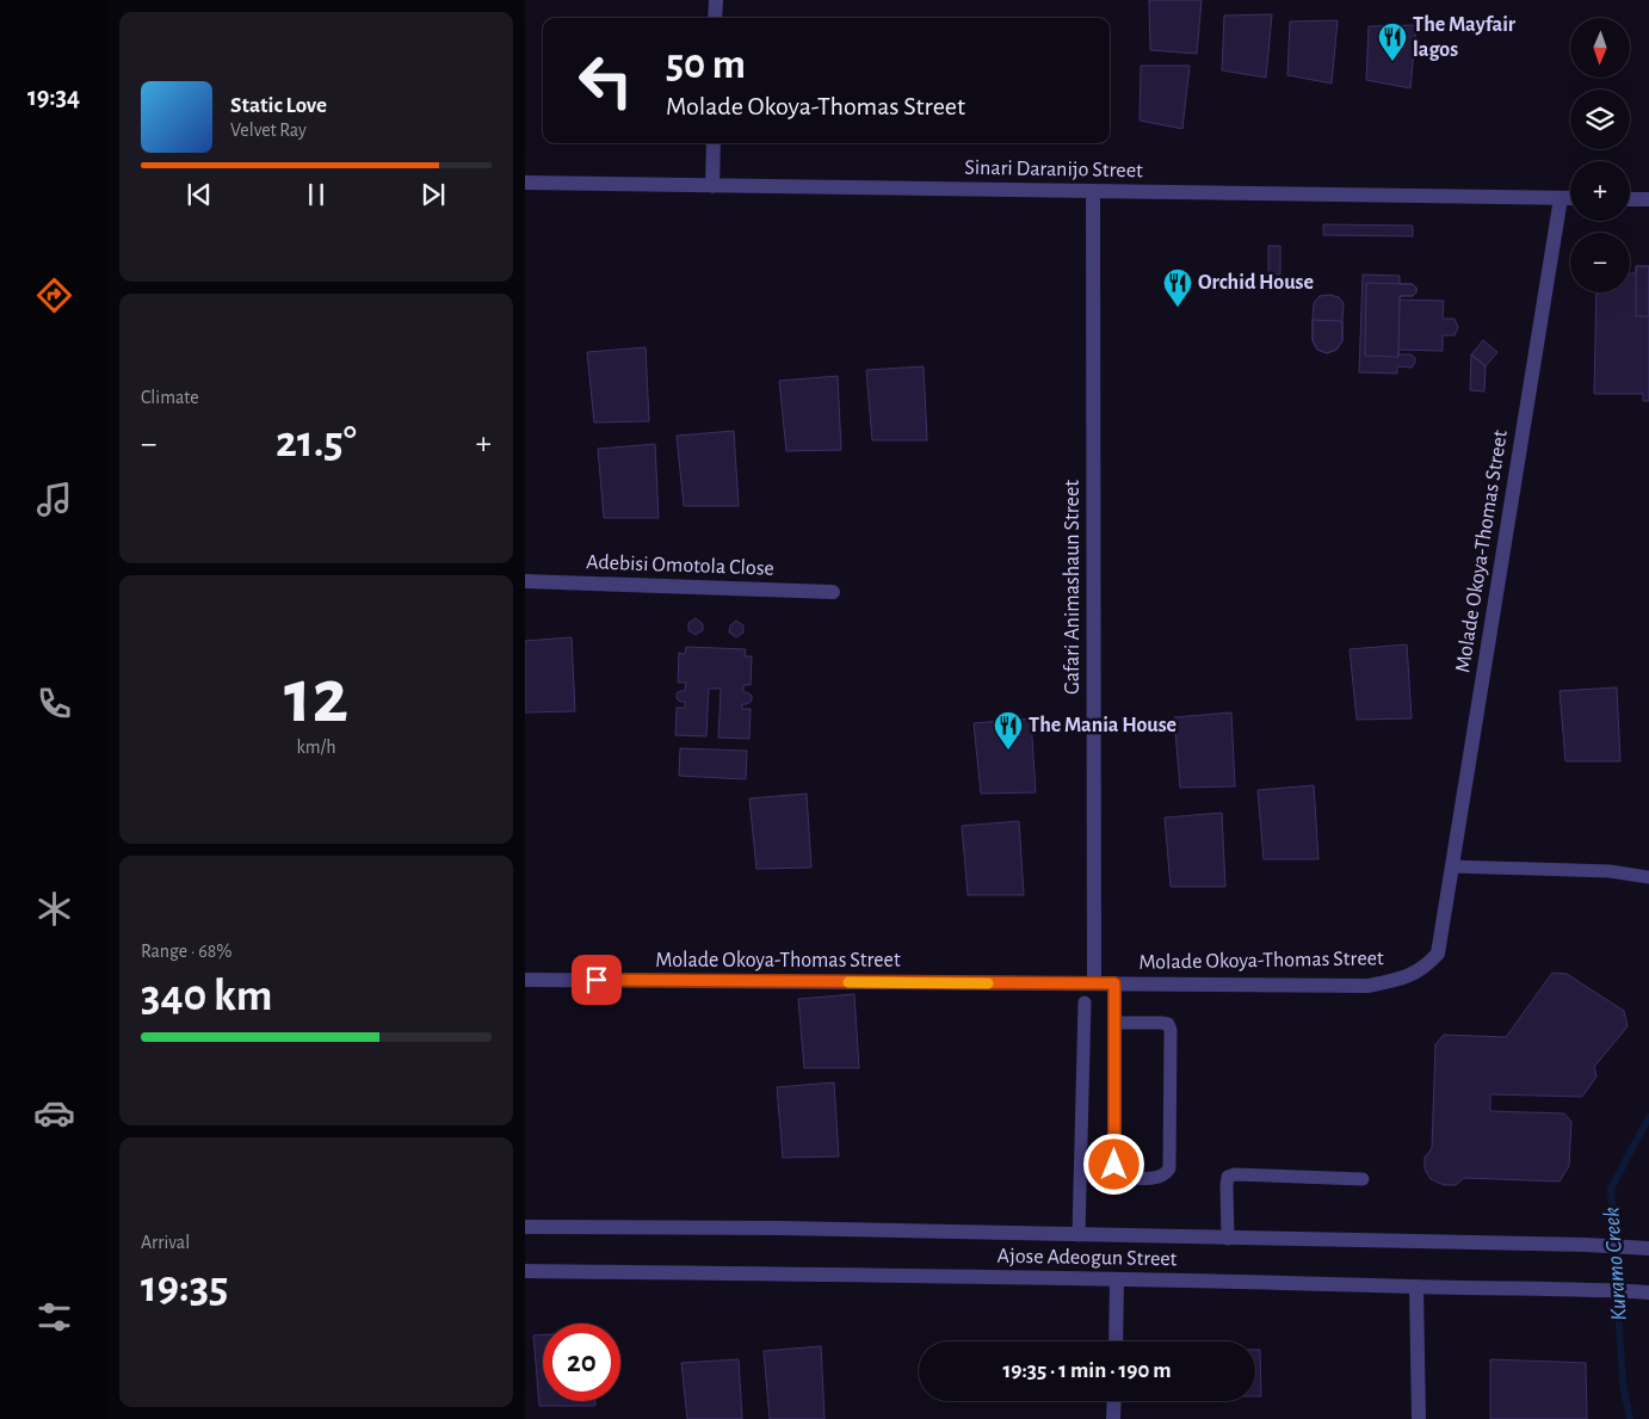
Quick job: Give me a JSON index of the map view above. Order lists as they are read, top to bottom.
{
  "streets": {
    "street": [
      "Sinari Daranijo Street",
      "Molade Okoya-Thomas Street",
      "Adebisi Omotola Close",
      "Gafari Animashaun Street",
      "Ajose Adeogun Street"
    ]
  },
  "crossings": [
    ["Sinari Daranijo Street", "Molade Okoya-Thomas Street"],
    ["Sinari Daranijo Street", "Gafari Animashaun Street"],
    ["Molade Okoya-Thomas Street", "Gafari Animashaun Street"]
  ],
  "water": ["Kuramo Creek"],
  "places": {
    "restaurant": ["The Mayfair lagos", "Orchid House", "The Mania House"]
  },
  "north": "bottom",
  "page": {
    "tabs": "19:34",
    "map_buttons": ["+", "−"],
    "turn": ["50 m", "Molade Okoya-Thomas Street"],
    "song": ["Static Love", "Velvet Ray"],
    "tile": [
      "Climate",
      ["12", "km/h"],
      ["Range · 68%", "340 km"],
      ["Arrival", "19:35"]
    ],
    "heat": ["−", "21.5°", "+"],
    "limit": "20",
    "trip": "19:35 · 1 min · 190 m"
  }
}
